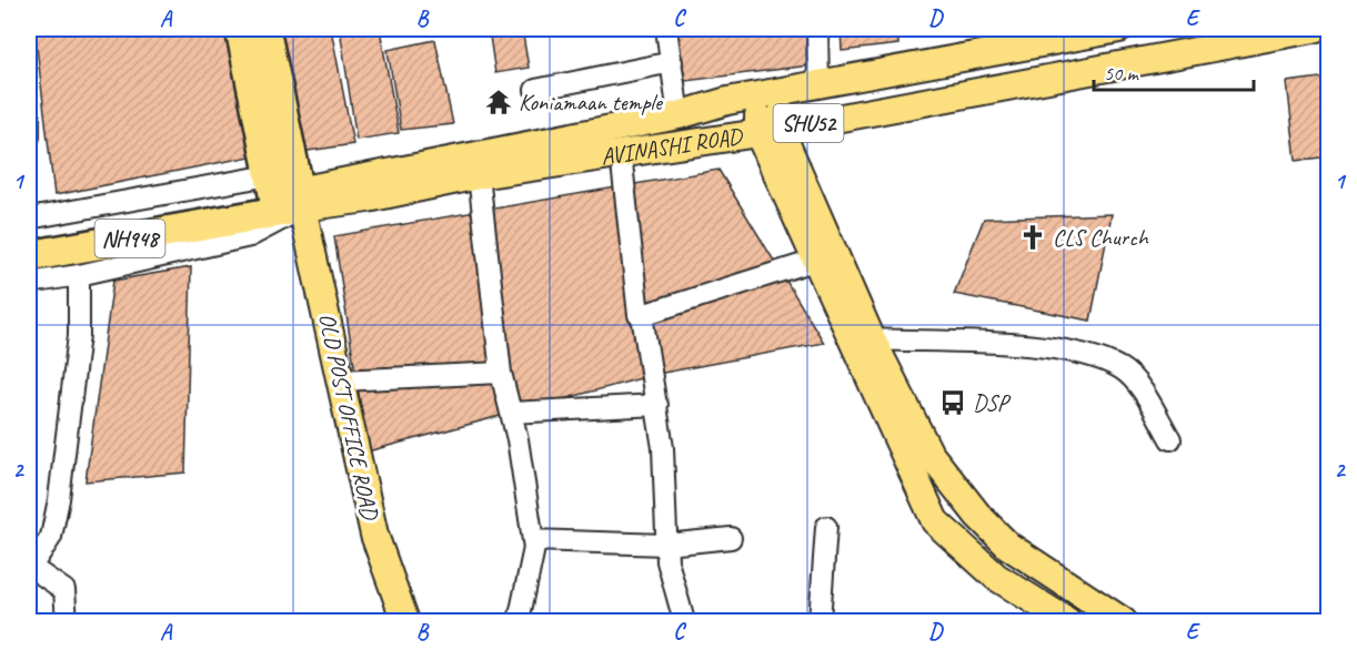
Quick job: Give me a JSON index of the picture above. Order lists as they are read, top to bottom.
{
  "streets": {
    "highway": ["NH948"],
    "main road": ["SHU52", "AVINASHI ROAD", "OLD POST OFFICE ROAD"]
  },
  "crossings": [
    ["AVINASHI ROAD", "NH948"],
    ["AVINASHI ROAD", "OLD POST OFFICE ROAD"],
    ["NH948", "OLD POST OFFICE ROAD"]
  ],
  "places": {
    "temple": ["Koniamaan temple"],
    "church": ["CLS Church"],
    "bus stop": ["DSP"]
  },
  "scale_bar": "50 m",
  "grid": {
    "columns": [
      "A",
      "B",
      "C",
      "D",
      "E"
    ],
    "rows": ["1", "2"]
  }
}
